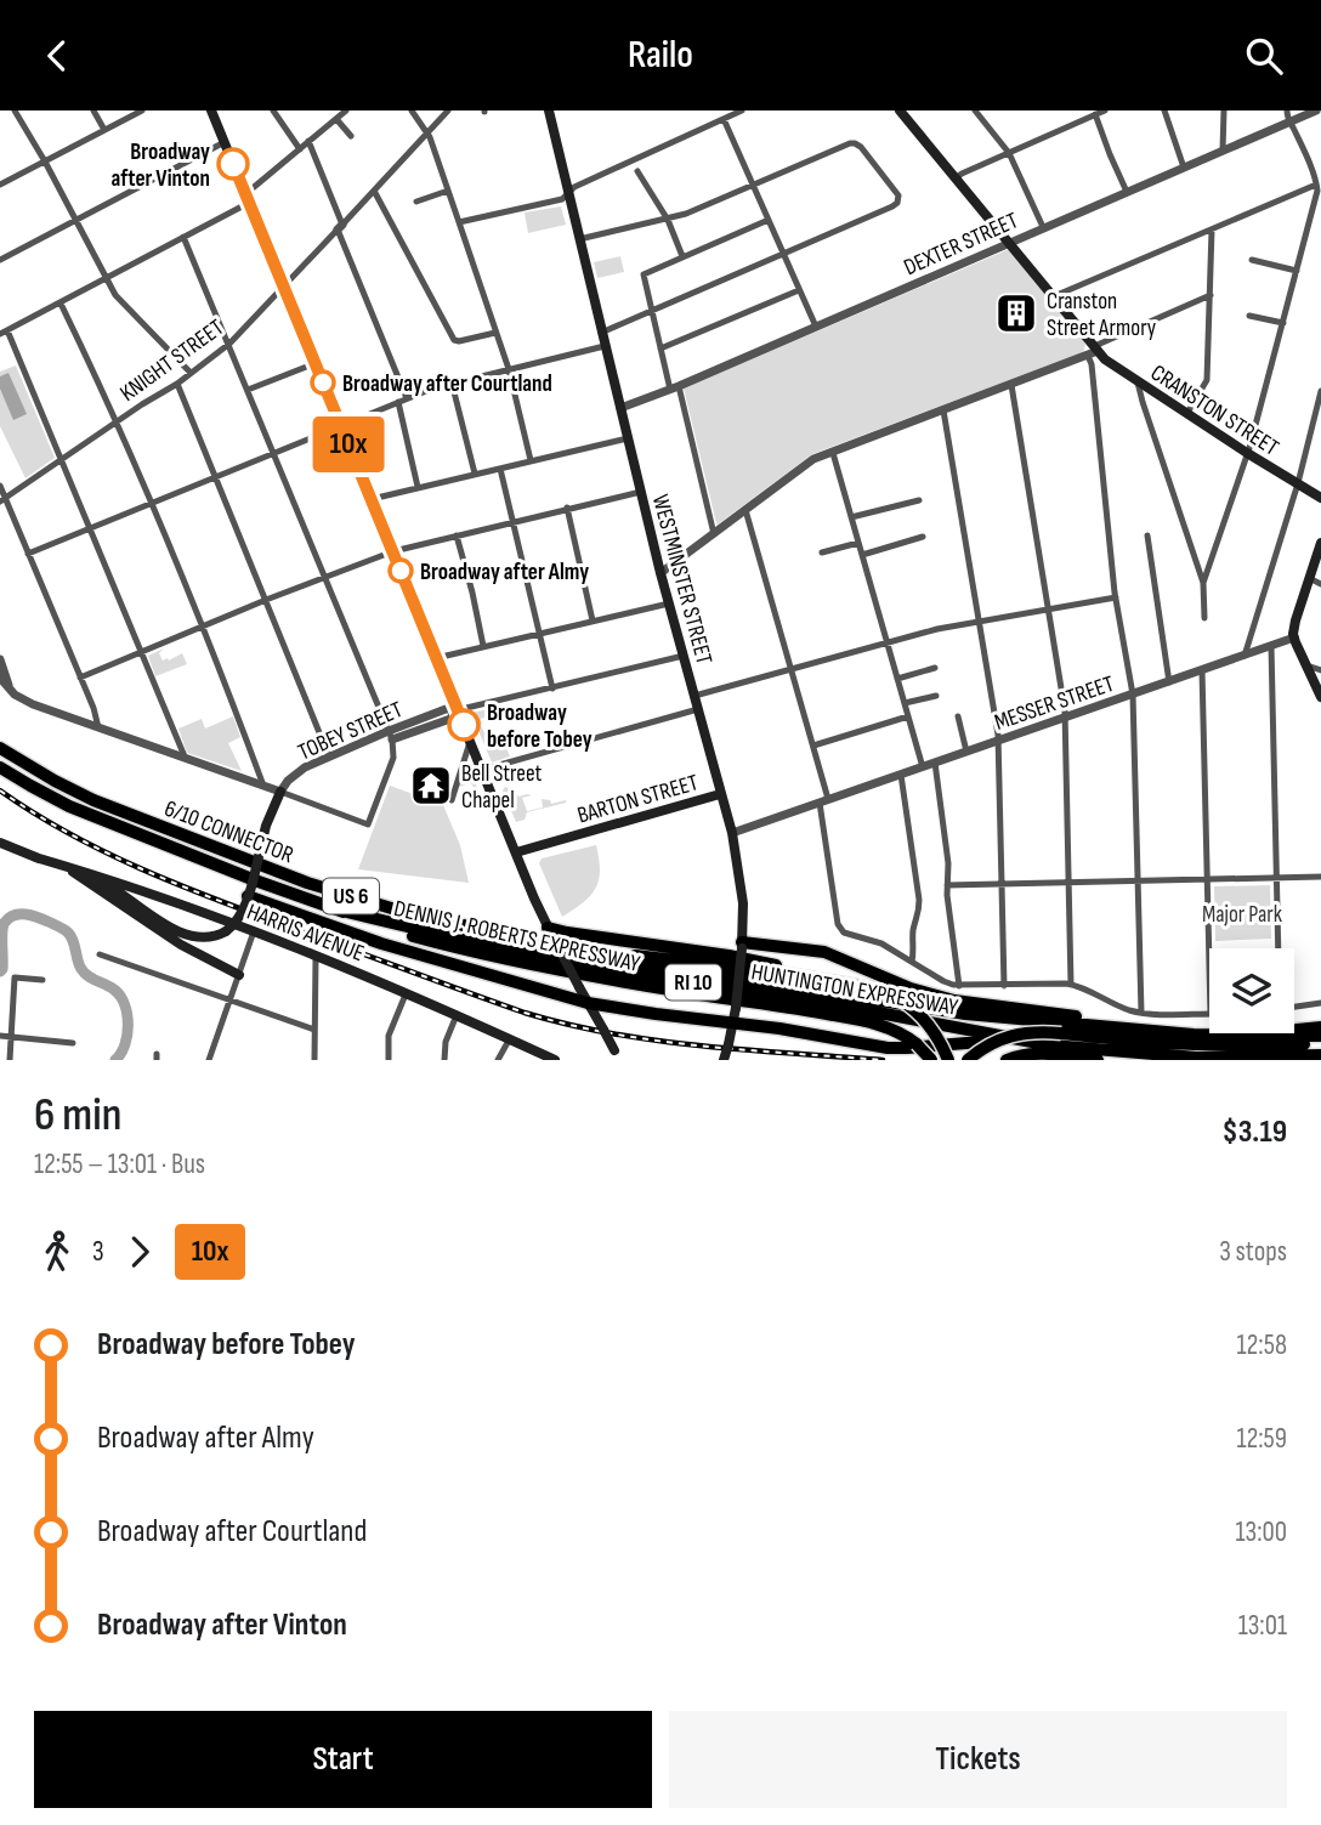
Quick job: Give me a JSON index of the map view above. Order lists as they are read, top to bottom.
{
  "streets": {
    "highway": [
      "6/10 CONNECTOR",
      "US 6",
      "DENNIS J. ROBERTS EXPRESSWAY",
      "RI 10",
      "HUNTINGTON EXPRESSWAY"
    ],
    "main road": [
      "CRANSTON STREET",
      "WESTMINSTER STREET",
      "TOBEY STREET",
      "BARTON STREET",
      "HARRIS AVENUE"
    ],
    "street": ["DEXTER STREET", "KNIGHT STREET", "MESSER STREET"]
  },
  "crossings": [
    ["DEXTER STREET", "CRANSTON STREET"],
    ["DEXTER STREET", "WESTMINSTER STREET"],
    ["WESTMINSTER STREET", "MESSER STREET"],
    ["WESTMINSTER STREET", "TOBEY STREET"],
    ["WESTMINSTER STREET", "BARTON STREET"],
    ["TOBEY STREET", "HARRIS AVENUE"],
    ["6/10 CONNECTOR", "DENNIS J. ROBERTS EXPRESSWAY"],
    ["6/10 CONNECTOR", "HUNTINGTON EXPRESSWAY"],
    ["DENNIS J. ROBERTS EXPRESSWAY", "HUNTINGTON EXPRESSWAY"]
  ],
  "parks": ["Major Park"],
  "places": {
    "other": [
      "Broadway after Vinton",
      "Broadway after Courtland",
      "Broadway after Almy",
      "Broadway before Tobey"
    ],
    "building": ["Cranston Street Armory"],
    "temple": ["Bell Street Chapel"]
  },
  "lines": ["bus line 10x"],
  "page": {
    "header": "Railo",
    "on_map": "10x",
    "heading": ["6 min", "12:55 – 13:01 · Bus", "$3.19"],
    "legs": ["3", "10x", "3 stops"],
    "list": [
      {
        "name": "Broadway before Tobey",
        "value": "12:58"
      },
      {
        "name": "Broadway after Almy",
        "value": "12:59"
      },
      {
        "name": "Broadway after Courtland",
        "value": "13:00"
      },
      {
        "name": "Broadway after Vinton",
        "value": "13:01"
      }
    ],
    "buttons": ["Start", "Tickets"]
  }
}
